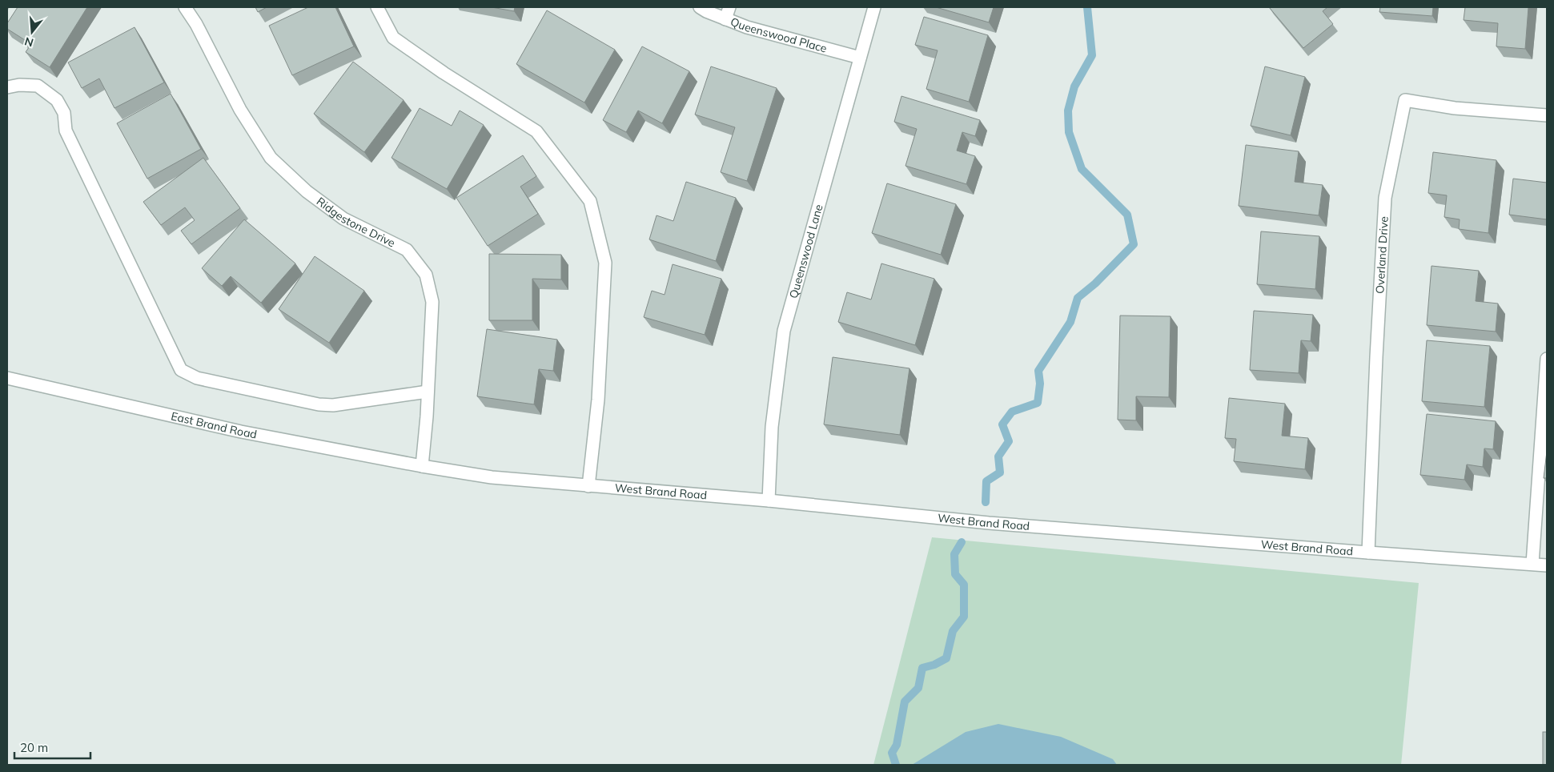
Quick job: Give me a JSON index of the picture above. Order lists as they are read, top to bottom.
{
  "streets": {
    "street": [
      "Queenswood Place",
      "Ridgestone Drive",
      "Queenswood Lane",
      "Overland Drive",
      "East Brand Road",
      "West Brand Road"
    ]
  },
  "crossings": [
    ["Queenswood Place", "Queenswood Lane"],
    ["Ridgestone Drive", "East Brand Road"],
    ["Ridgestone Drive", "West Brand Road"],
    ["Queenswood Lane", "West Brand Road"],
    ["Overland Drive", "West Brand Road"],
    ["East Brand Road", "West Brand Road"]
  ],
  "scale_bar": "20 m",
  "north": "bottom"
}
